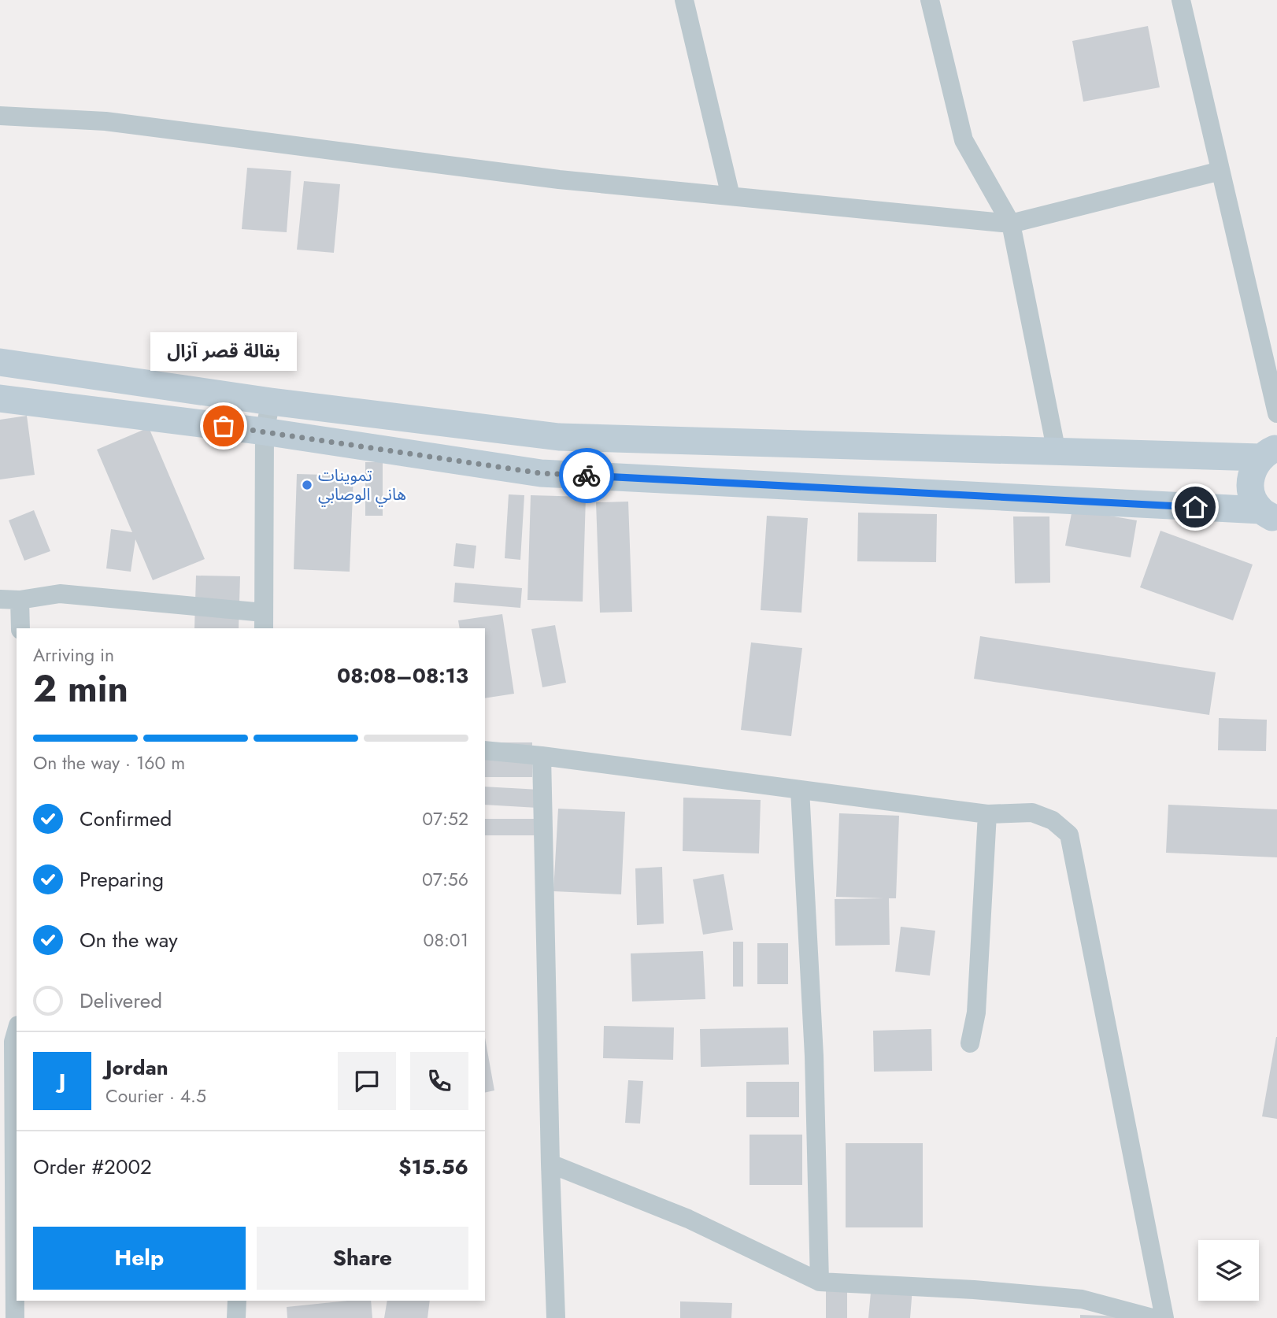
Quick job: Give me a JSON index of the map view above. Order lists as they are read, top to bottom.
{
  "places": ["بقالة قصر آزال", "تموينات هاني الوصابي"],
  "page": {
    "bubble": "بقالة قصر آزال",
    "heading": ["2 min", "Arriving in", "08:08–08:13"],
    "panel": [
      "Jordan",
      "Courier · 4.5",
      "Order #2002",
      "$15.56"
    ],
    "bar": "On the way · 160 m",
    "list": [
      ["Confirmed", "07:52"],
      ["Preparing", "07:56"],
      ["On the way", "08:01"],
      "Delivered"
    ],
    "round": "J",
    "buttons": ["Help", "Share"]
  }
}
